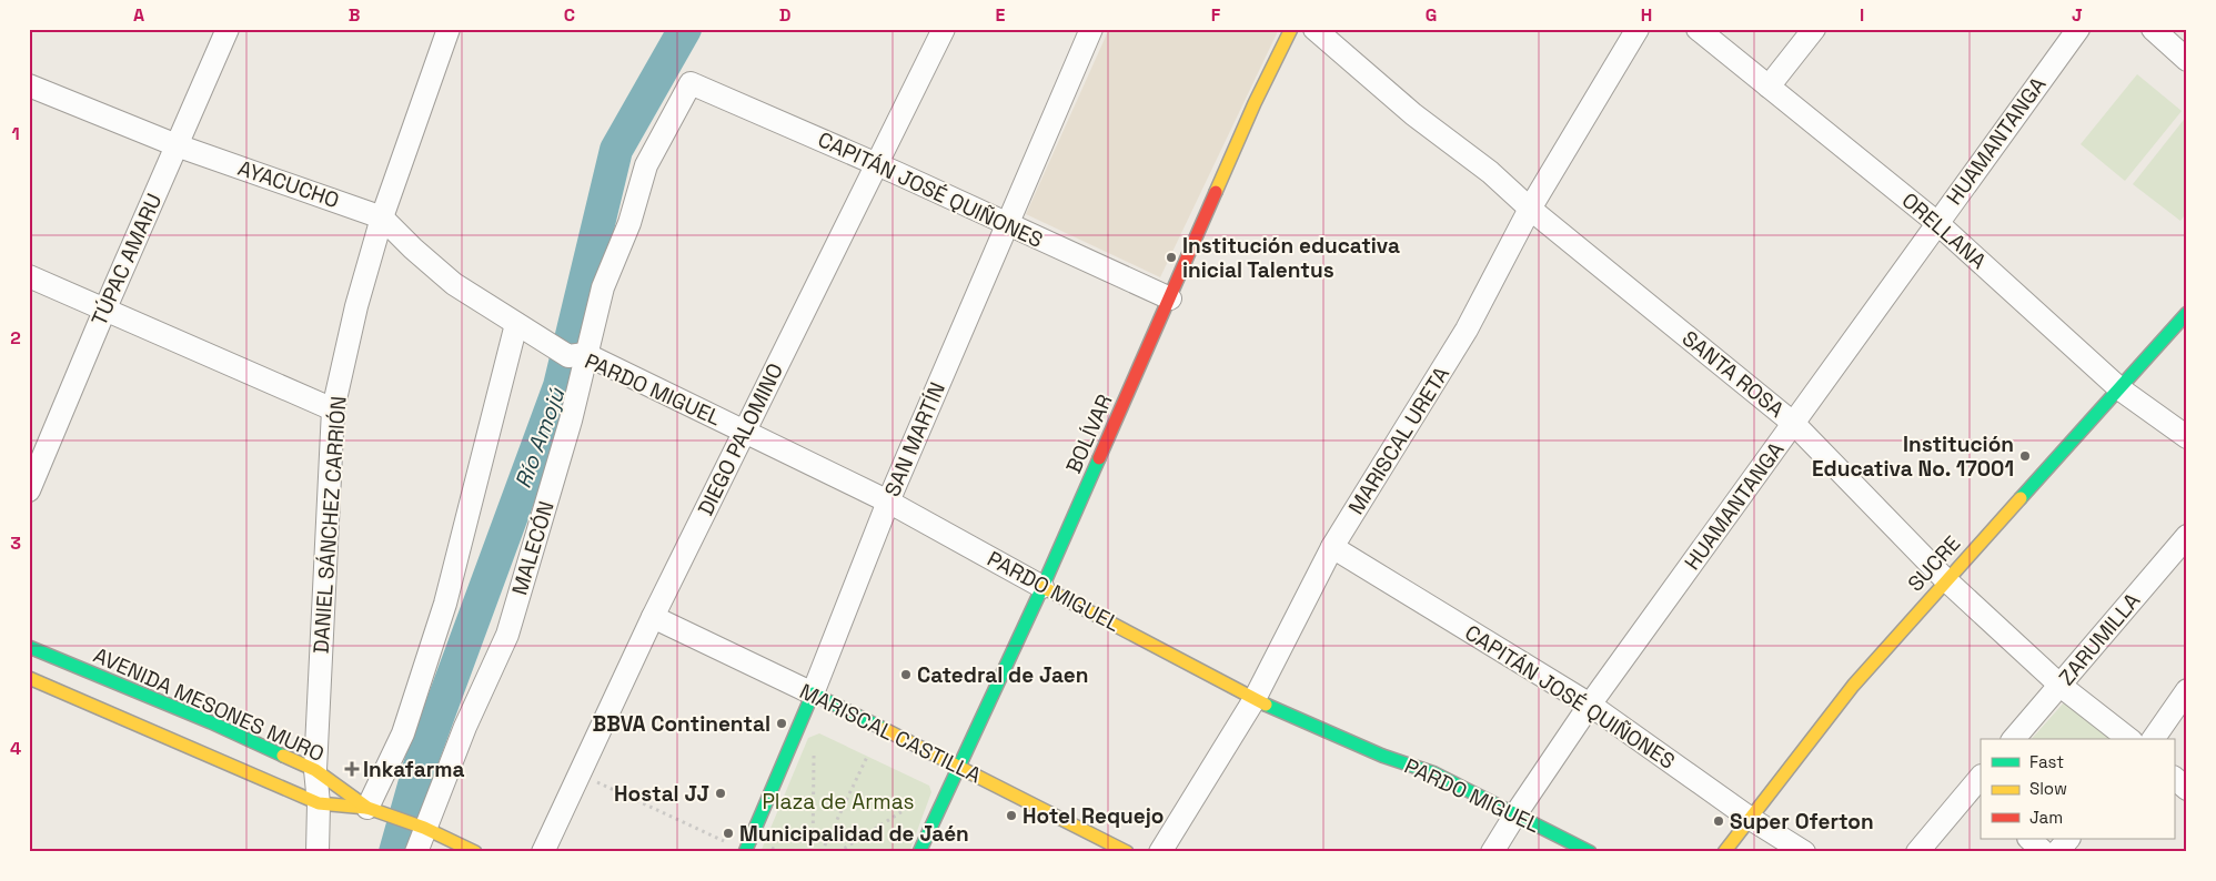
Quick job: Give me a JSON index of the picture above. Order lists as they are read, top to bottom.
{
  "streets": {
    "street": [
      "HUAMANTANGA",
      "AYACUCHO",
      "CAPITÁN JOSÉ QUIÑONES",
      "ORELLANA",
      "TÚPAC AMARU",
      "SANTA ROSA",
      "PARDO MIGUEL",
      "BOLÍVAR",
      "DIEGO PALOMINO",
      "SAN MARTÍN",
      "MARISCAL URETA",
      "DANIEL SÁNCHEZ CARRIÓN",
      "MALECÓN",
      "SUCRE",
      "ZARUMILLA",
      "AVENIDA MESONES MURO",
      "MARISCAL CASTILLA"
    ]
  },
  "crossings": [
    ["HUAMANTANGA", "CAPITÁN JOSÉ QUIÑONES"],
    ["HUAMANTANGA", "ORELLANA"],
    ["HUAMANTANGA", "SANTA ROSA"],
    ["HUAMANTANGA", "PARDO MIGUEL"],
    ["AYACUCHO", "TÚPAC AMARU"],
    ["AYACUCHO", "PARDO MIGUEL"],
    ["AYACUCHO", "DANIEL SÁNCHEZ CARRIÓN"],
    ["CAPITÁN JOSÉ QUIÑONES", "BOLÍVAR"],
    ["CAPITÁN JOSÉ QUIÑONES", "DIEGO PALOMINO"],
    ["CAPITÁN JOSÉ QUIÑONES", "SAN MARTÍN"],
    ["CAPITÁN JOSÉ QUIÑONES", "MARISCAL URETA"],
    ["CAPITÁN JOSÉ QUIÑONES", "MALECÓN"],
    ["CAPITÁN JOSÉ QUIÑONES", "SUCRE"],
    ["ORELLANA", "SUCRE"],
    ["SANTA ROSA", "MARISCAL URETA"],
    ["SANTA ROSA", "SUCRE"],
    ["SANTA ROSA", "ZARUMILLA"],
    ["PARDO MIGUEL", "BOLÍVAR"],
    ["PARDO MIGUEL", "DIEGO PALOMINO"],
    ["PARDO MIGUEL", "SAN MARTÍN"],
    ["PARDO MIGUEL", "MARISCAL URETA"],
    ["PARDO MIGUEL", "MALECÓN"],
    ["BOLÍVAR", "MARISCAL CASTILLA"],
    ["DIEGO PALOMINO", "MARISCAL CASTILLA"],
    ["SAN MARTÍN", "MARISCAL CASTILLA"],
    ["DANIEL SÁNCHEZ CARRIÓN", "AVENIDA MESONES MURO"]
  ],
  "water": ["Río Amojú"],
  "parks": ["Plaza de Armas"],
  "places": {
    "other": [
      "Institución educativa inicial Talentus",
      "Institución Educativa No. 17001",
      "Catedral de Jaen",
      "BBVA Continental",
      "Hostal JJ",
      "Hotel Requejo",
      "Super Oferton",
      "Municipalidad de Jaén"
    ],
    "health": ["Inkafarma"]
  },
  "legend": ["Fast", "Slow", "Jam"],
  "grid": {
    "columns": [
      "A",
      "B",
      "C",
      "D",
      "E",
      "F",
      "G",
      "H",
      "I",
      "J"
    ],
    "rows": [
      "1",
      "2",
      "3",
      "4"
    ]
  }
}
